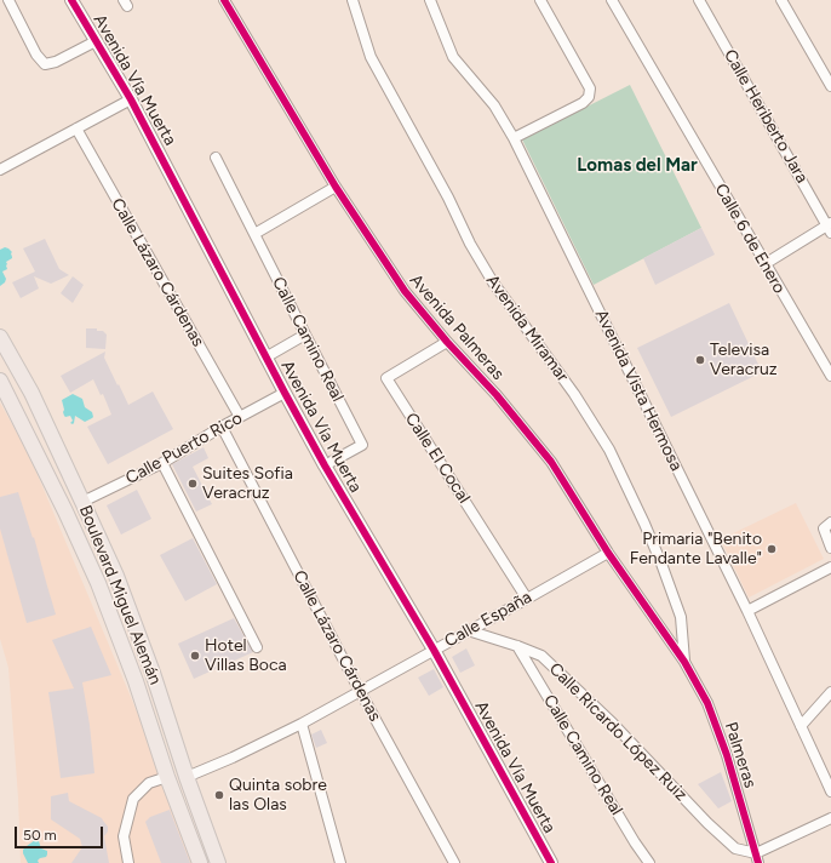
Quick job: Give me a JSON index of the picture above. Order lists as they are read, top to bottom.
{
  "streets": {
    "main road": ["Boulevard Miguel Alemán"],
    "street": [
      "Avenida Vía Muerta",
      "Calle Heriberto Jara",
      "Calle 6 de Enero",
      "Calle Lázaro Cárdenas",
      "Avenida Palmeras",
      "Avenida Miramar",
      "Calle Camino Real",
      "Avenida Vista Hermosa",
      "Calle Puerto Rico",
      "Calle El Cocal",
      "Calle España",
      "Calle Ricardo López Ruiz",
      "Palmeras"
    ]
  },
  "crossings": [
    ["Avenida Vía Muerta", "Calle Camino Real"],
    ["Avenida Vía Muerta", "Calle Puerto Rico"],
    ["Avenida Vía Muerta", "Calle España"],
    ["Calle Lázaro Cárdenas", "Calle Puerto Rico"],
    ["Calle Lázaro Cárdenas", "Calle España"],
    ["Avenida Palmeras", "Avenida Miramar"],
    ["Avenida Palmeras", "Calle El Cocal"],
    ["Avenida Palmeras", "Calle España"],
    ["Avenida Palmeras", "Palmeras"],
    ["Avenida Miramar", "Palmeras"],
    ["Calle Camino Real", "Calle Ricardo López Ruiz"],
    ["Calle Puerto Rico", "Boulevard Miguel Alemán"],
    ["Calle El Cocal", "Calle España"],
    ["Boulevard Miguel Alemán", "Calle España"],
    ["Calle España", "Calle Ricardo López Ruiz"],
    ["Calle Ricardo López Ruiz", "Palmeras"]
  ],
  "districts": ["Lomas del Mar"],
  "places": [
    "Televisa Veracruz",
    "Suites Sofia Veracruz",
    "Primaria \"Benito Fendante Lavalle\"",
    "Hotel Villas Boca",
    "Quinta sobre las Olas"
  ],
  "scale_bar": "50 m"
}
